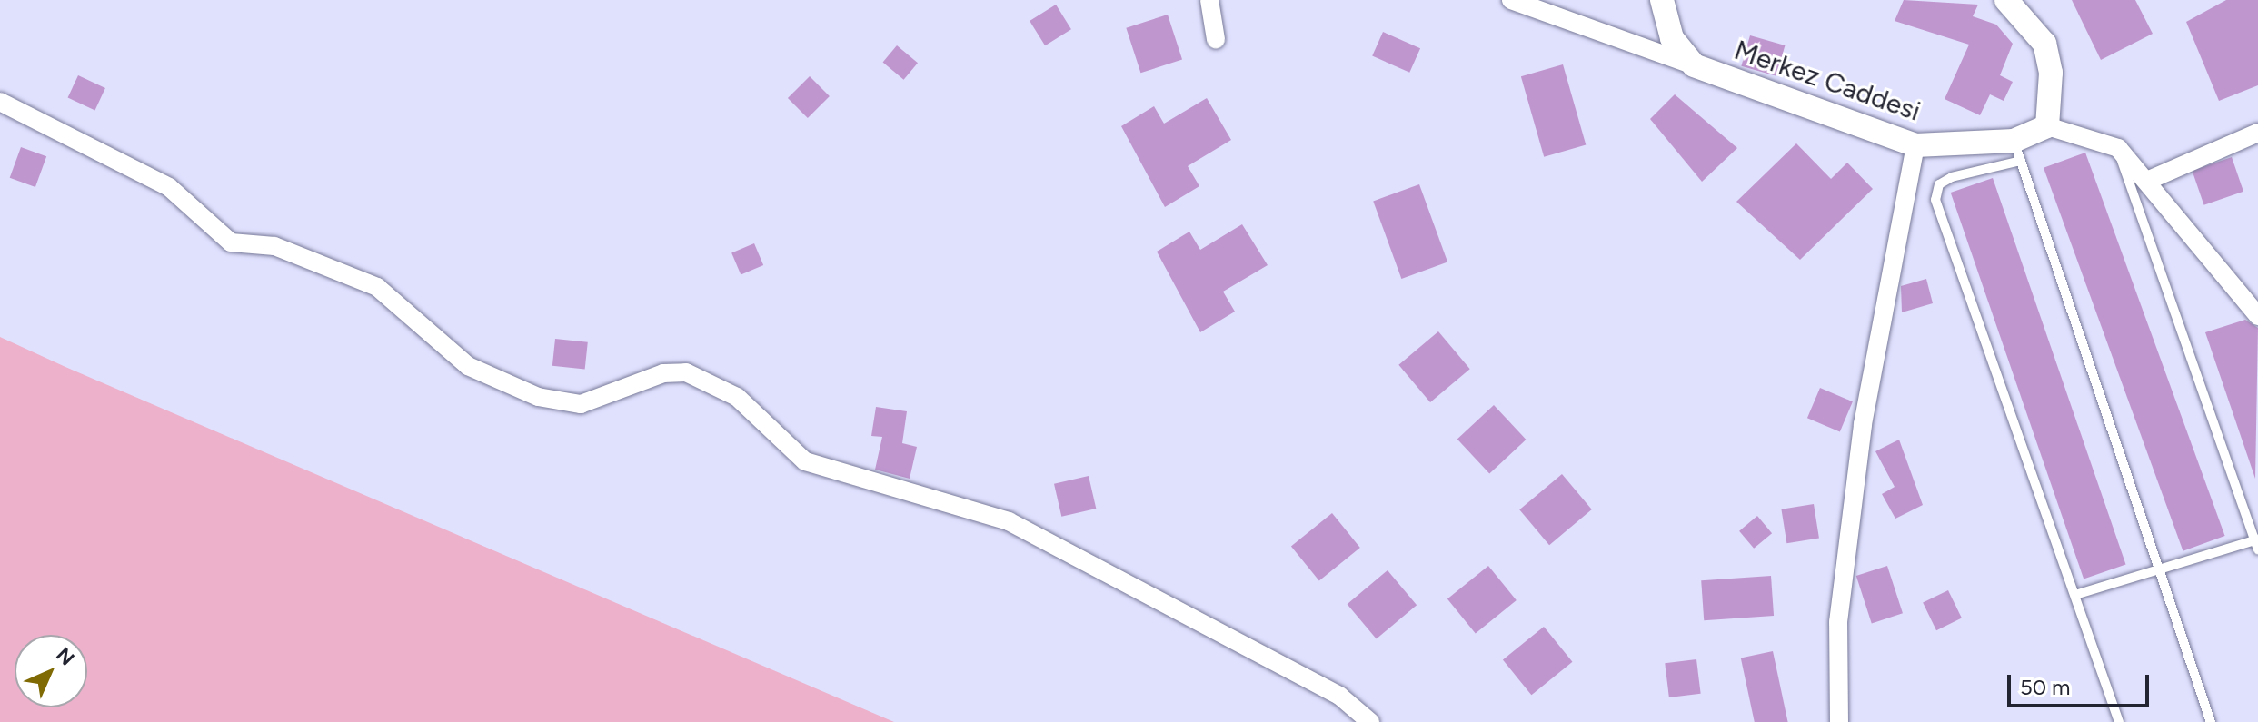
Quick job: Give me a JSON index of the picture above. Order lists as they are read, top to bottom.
{
  "streets": {
    "street": ["Merkez Caddesi"]
  },
  "scale_bar": "50 m",
  "north": "top right"
}
